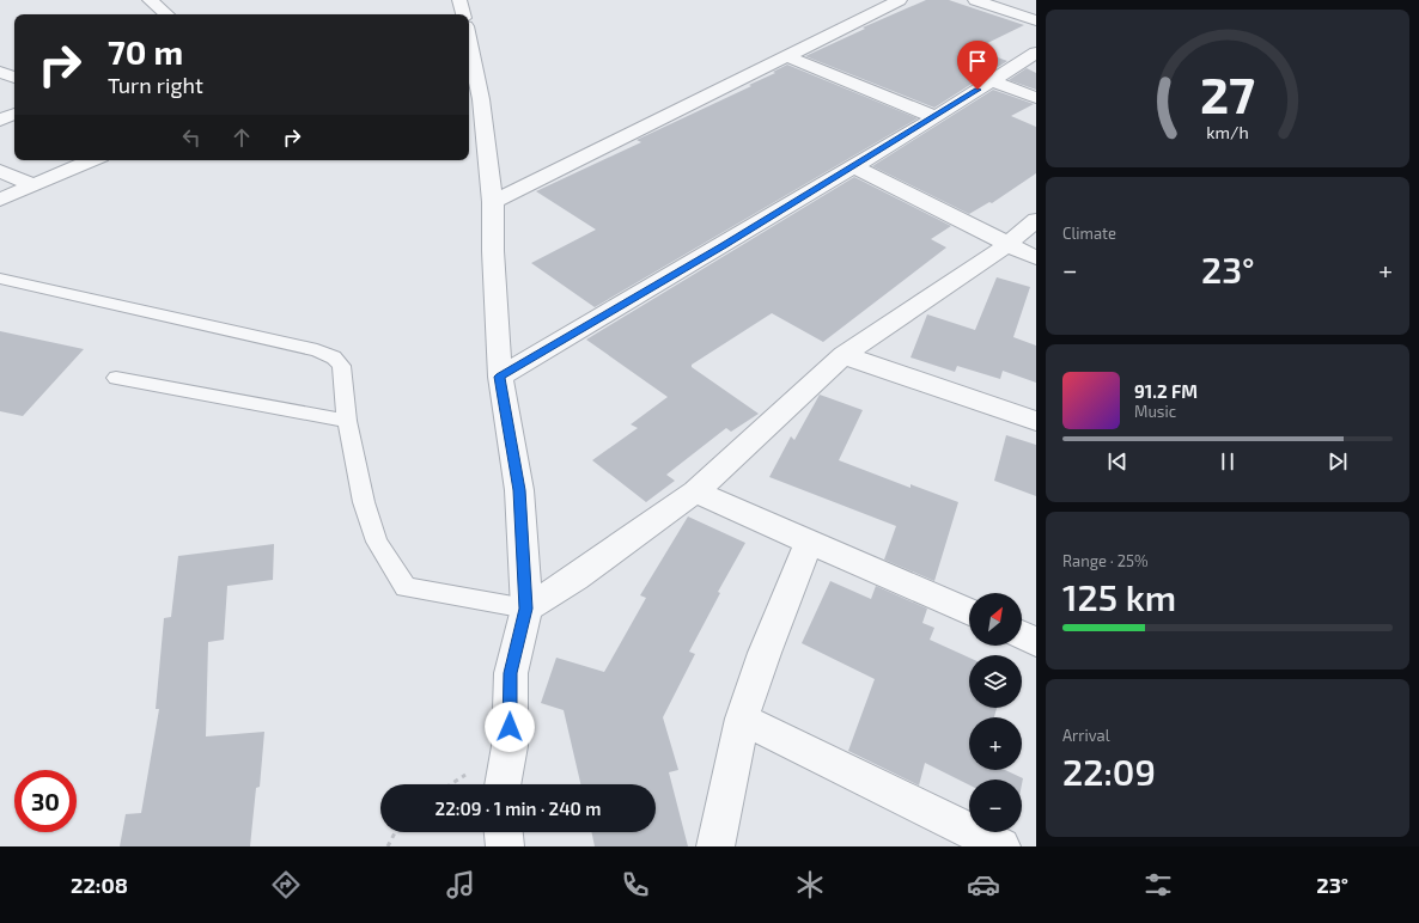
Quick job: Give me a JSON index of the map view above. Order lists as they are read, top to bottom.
{
  "north": "top right",
  "page": {
    "turn": ["70 m", "Turn right"],
    "tile": [
      "Climate",
      ["Range · 25%", "125 km"],
      ["Arrival", "22:09"]
    ],
    "heat": ["−", "23°", "+"],
    "song": ["91.2 FM", "Music"],
    "map_buttons": ["+", "−"],
    "limit": "30",
    "trip": "22:09 · 1 min · 240 m",
    "tabs": ["22:08", "23°"],
    "gauge": ["27", "km/h"]
  }
}
